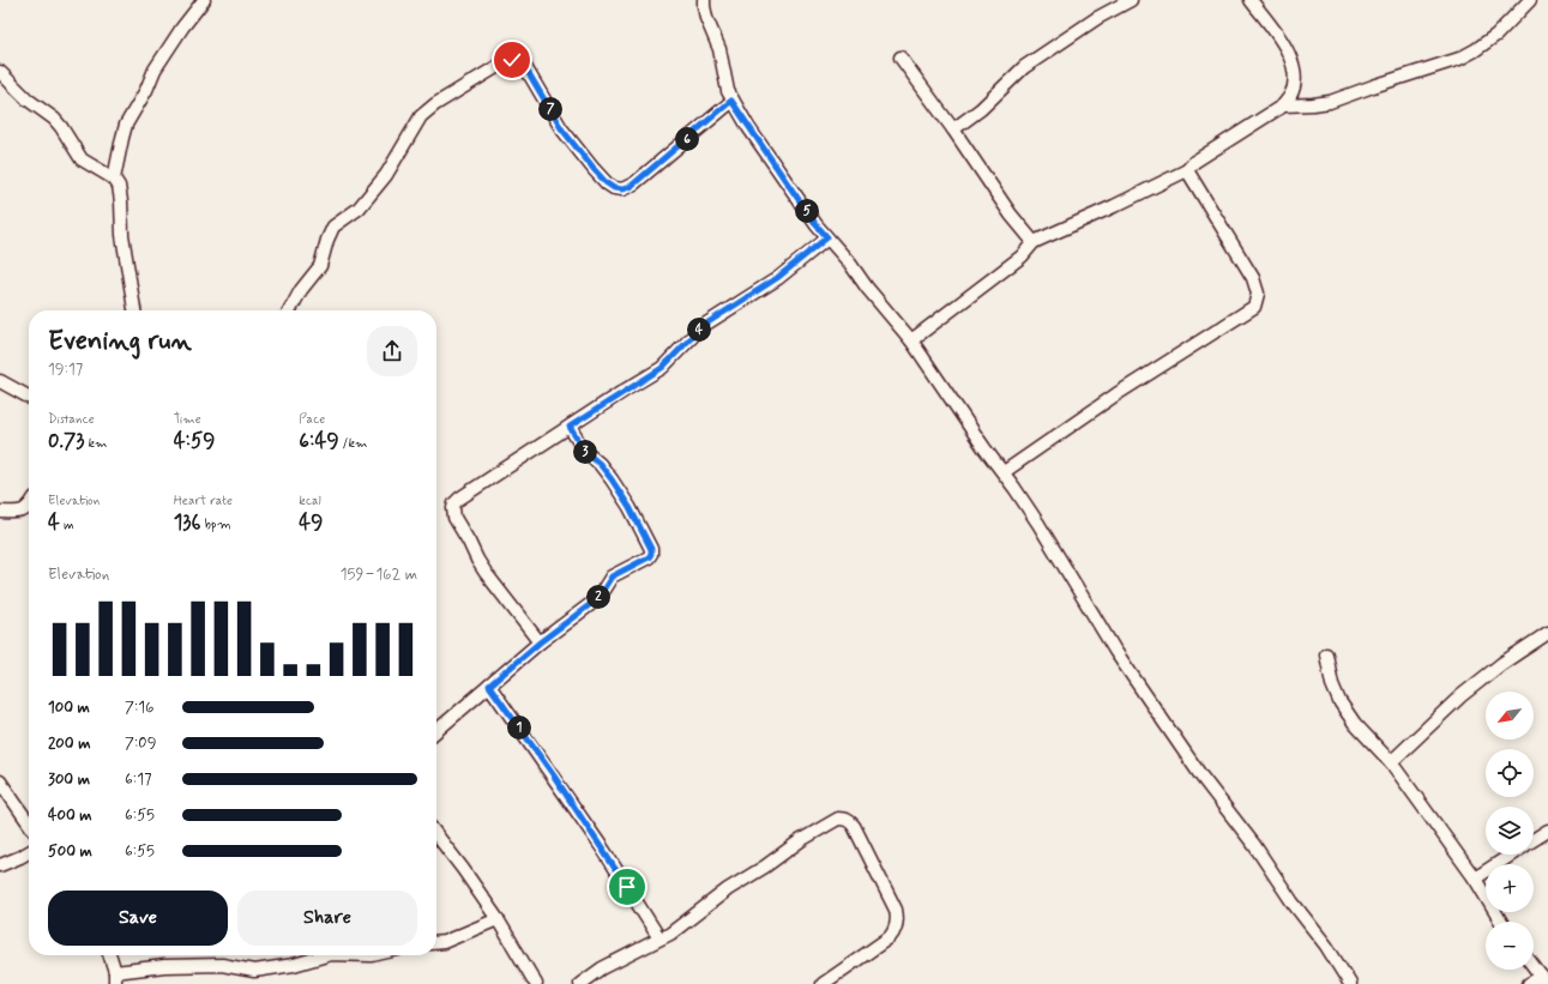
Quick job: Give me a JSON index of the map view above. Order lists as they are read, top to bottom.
{
  "north": "bottom left",
  "page": {
    "pins": [
      "7",
      "6",
      "5",
      "4",
      "3",
      "2",
      "1"
    ],
    "heading": ["Evening run", "19:17"],
    "stats": [
      ["Distance", "0.73 km"],
      ["Time", "4:59"],
      ["Pace", "6:49 /km"],
      ["Elevation", "4 m"],
      ["Heart rate", "136 bpm"],
      ["kcal", "49"]
    ],
    "chart": ["Elevation", "159–162 m"],
    "list": [
      {
        "name": "100 m",
        "note": "7:16"
      },
      {
        "name": "200 m",
        "note": "7:09"
      },
      {
        "name": "300 m",
        "note": "6:17"
      },
      {
        "name": "400 m",
        "note": "6:55"
      },
      {
        "name": "500 m",
        "note": "6:55"
      }
    ],
    "map_buttons": ["+", "−"],
    "buttons": ["Save", "Share"]
  }
}
